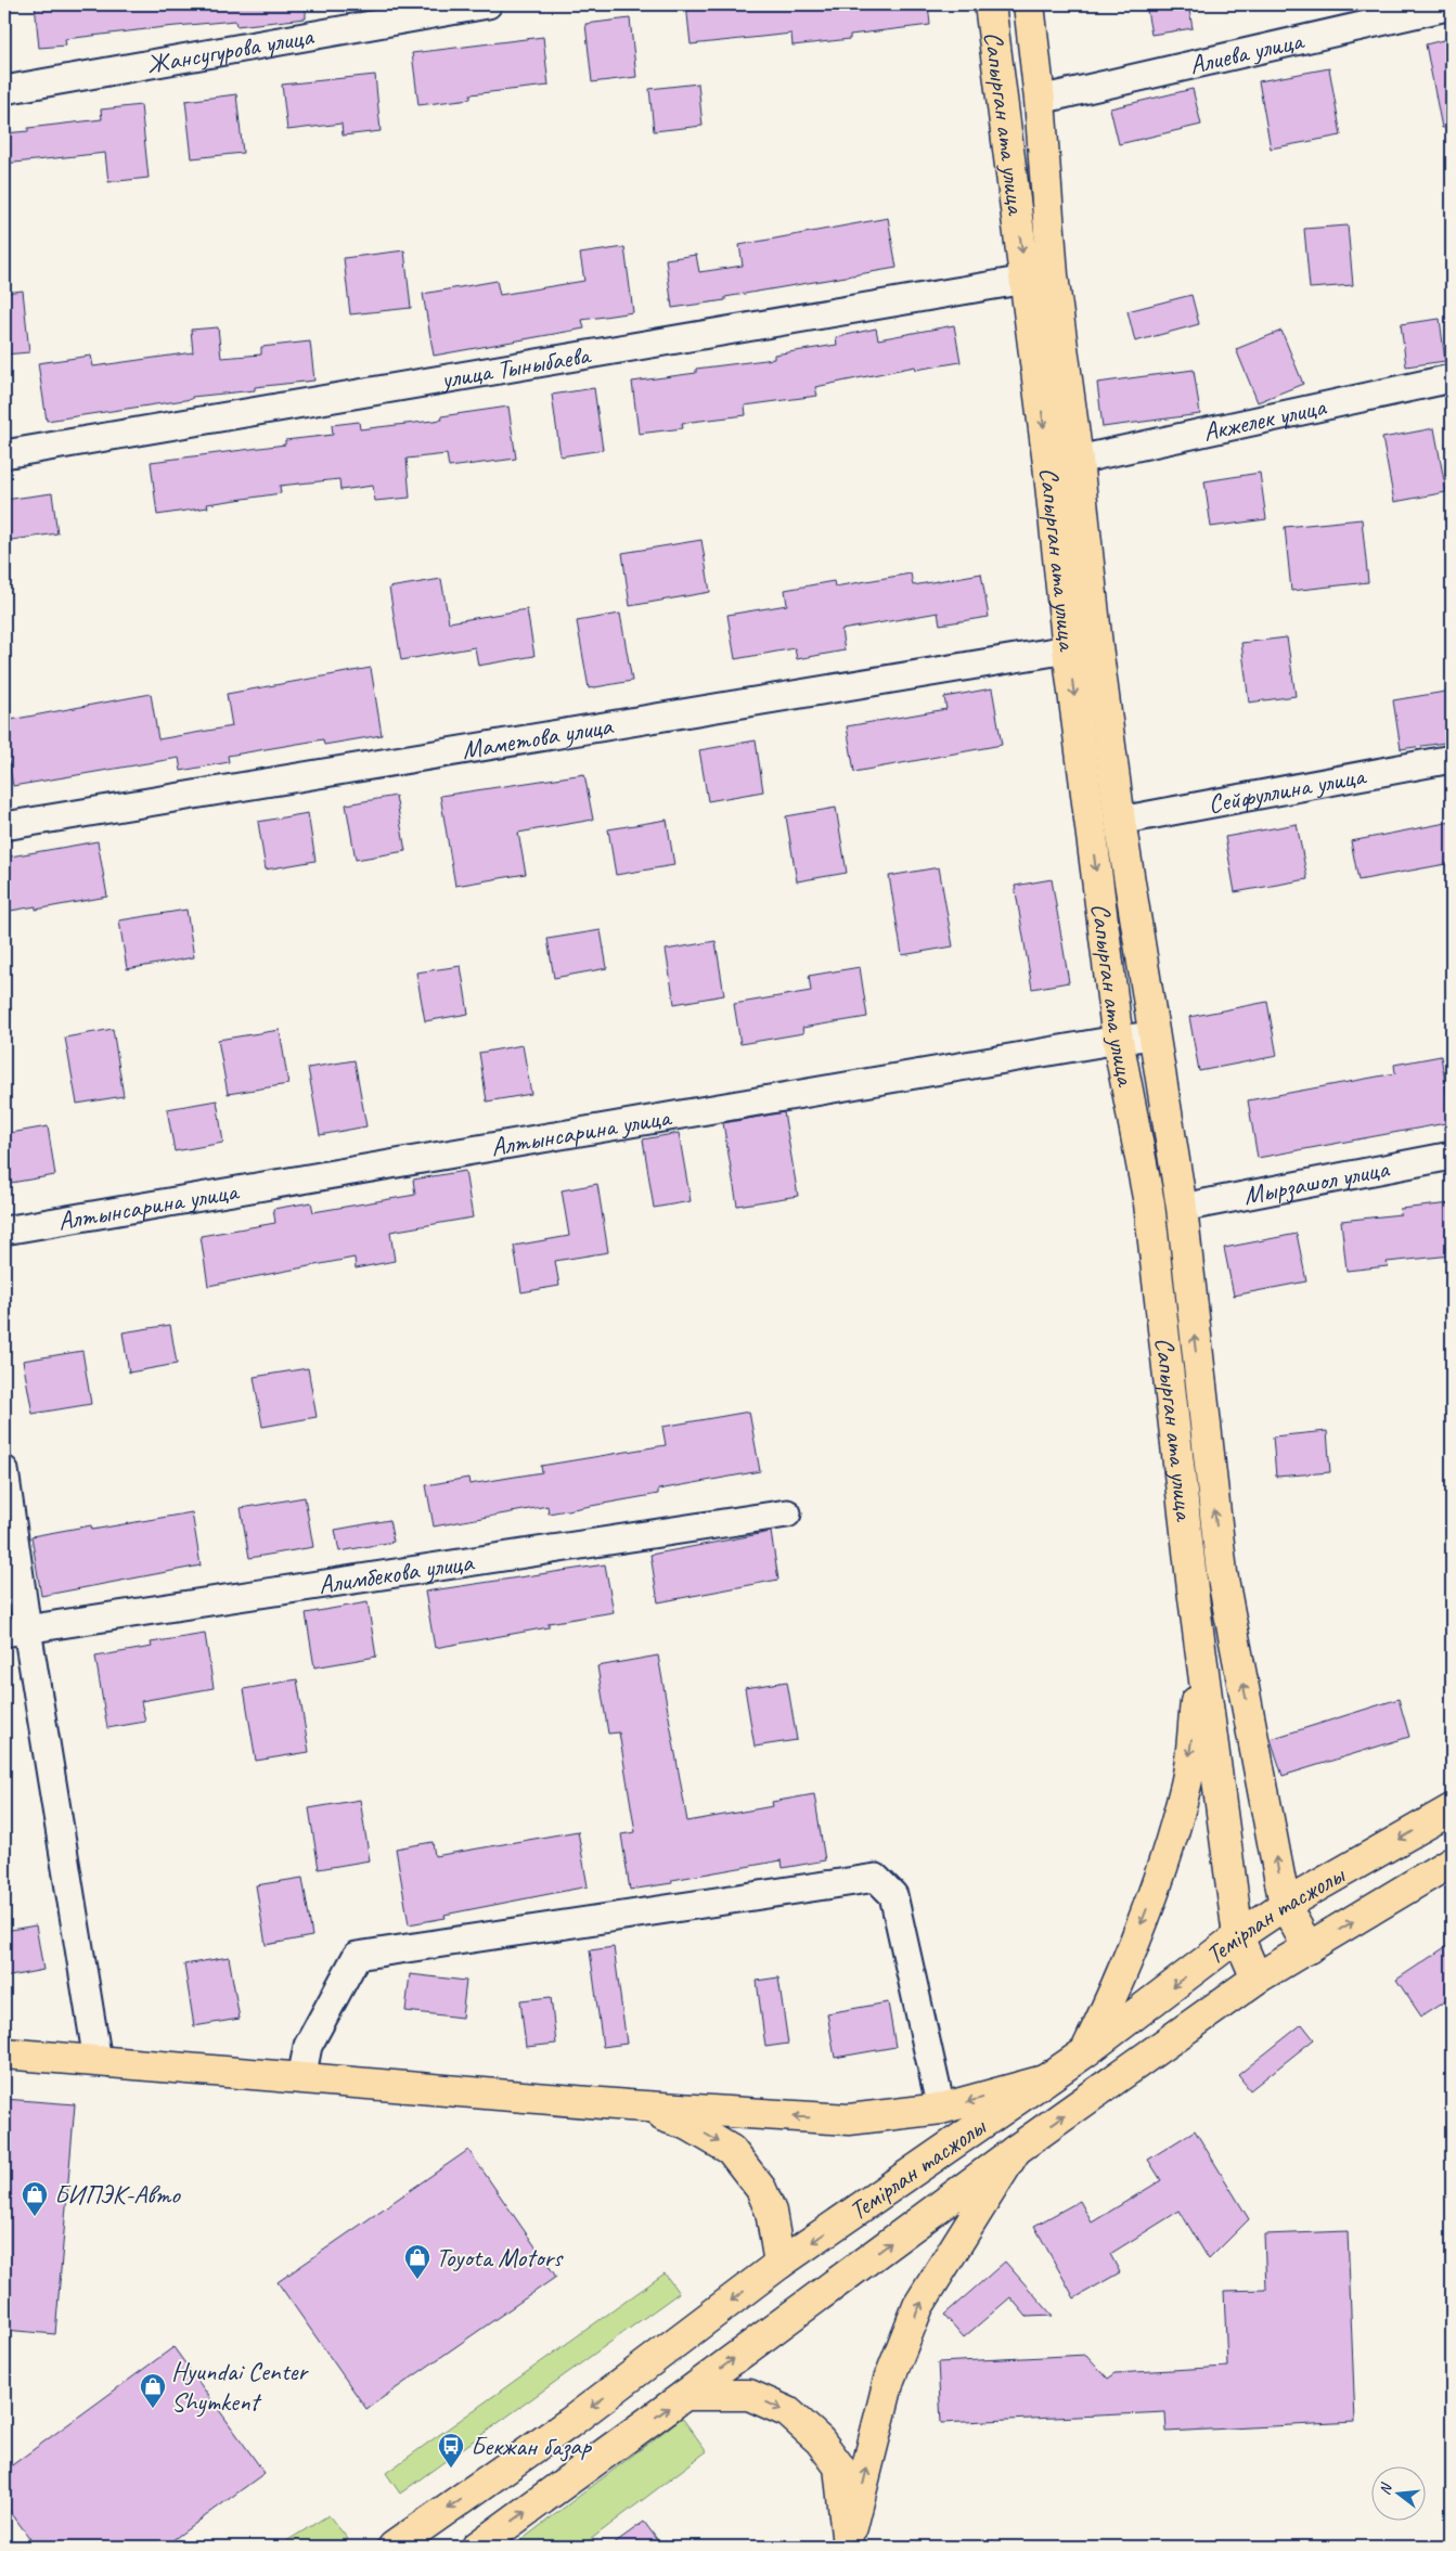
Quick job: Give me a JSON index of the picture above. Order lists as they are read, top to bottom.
{
  "streets": {
    "main road": ["Сапырган ата улица", "Темірлан тасжолы"],
    "street": [
      "Жансугурова улица",
      "Алиева улица",
      "улица Тыныбаева",
      "Акжелек улица",
      "Маметова улица",
      "Сейфуллина улица",
      "Алтынсарина улица",
      "Мырзашол улица",
      "Алимбекова улица"
    ]
  },
  "crossings": [
    ["Алиева улица", "Сапырган ата улица"],
    ["Сапырган ата улица", "улица Тыныбаева"],
    ["Сапырган ата улица", "Акжелек улица"],
    ["Сапырган ата улица", "Маметова улица"],
    ["Сапырган ата улица", "Сейфуллина улица"],
    ["Сапырган ата улица", "Алтынсарина улица"],
    ["Сапырган ата улица", "Мырзашол улица"],
    ["Сапырган ата улица", "Темірлан тасжолы"]
  ],
  "places": {
    "shop": ["БИПЭК-Авто", "Toyota Motors", "Hyundai Center Shymkent"],
    "bus stop": ["Бекжан базар"]
  },
  "north": "left"
}
